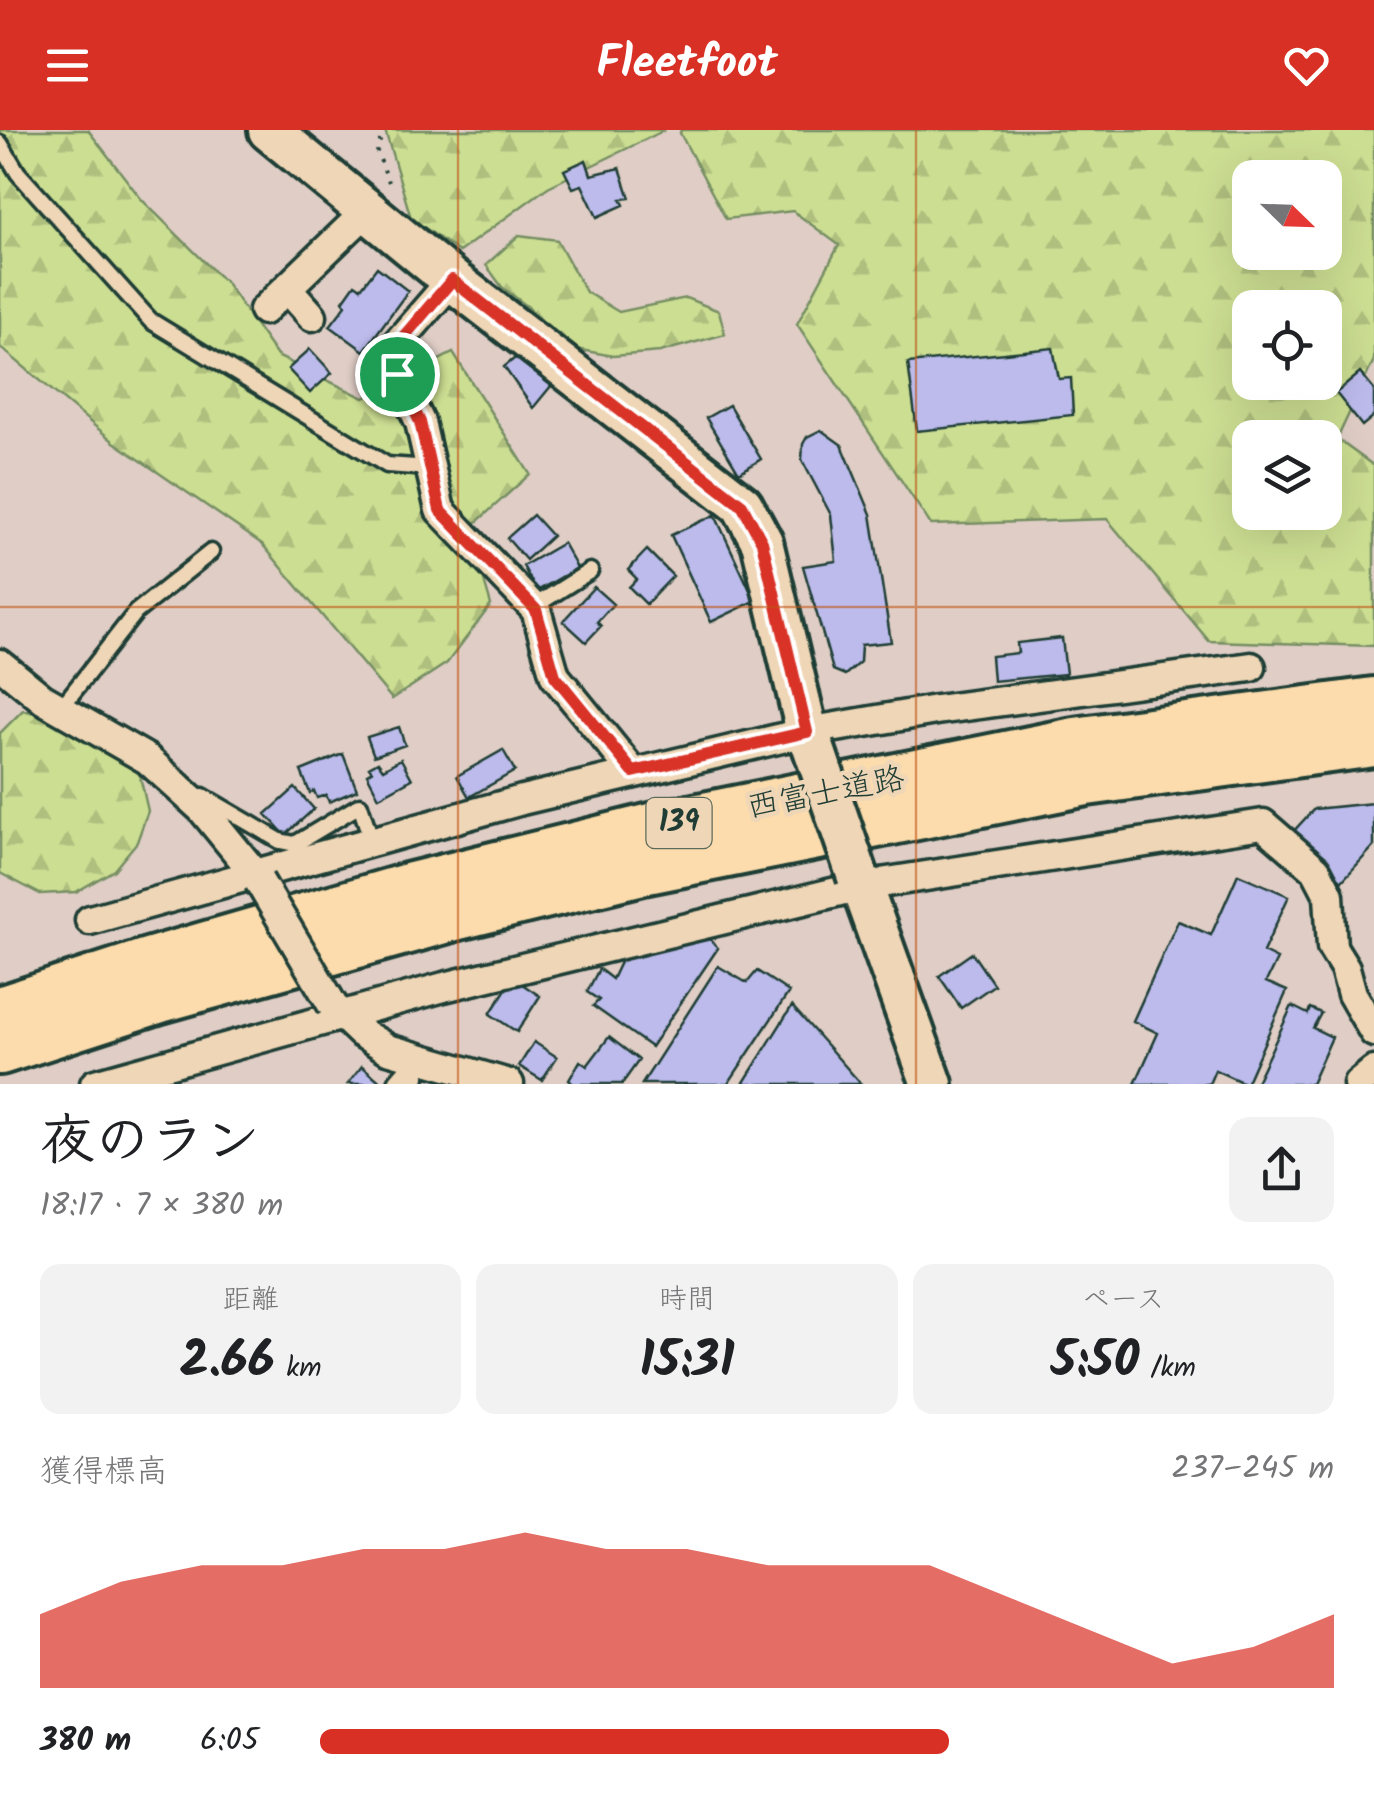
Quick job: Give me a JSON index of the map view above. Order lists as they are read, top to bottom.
{
  "streets": {
    "highway": ["西富士道路", "139"]
  },
  "north": "bottom right",
  "page": {
    "header": "Fleetfoot",
    "heading": ["夜のラン", "18:17 · 7 × 380 m"],
    "stats": [
      ["距離", "2.66 km"],
      ["時間", "15:31"],
      ["ペース", "5:50 /km"]
    ],
    "chart": ["獲得標高", "237–245 m"],
    "list": [
      {
        "name": "380 m",
        "note": "6:05"
      }
    ]
  }
}
